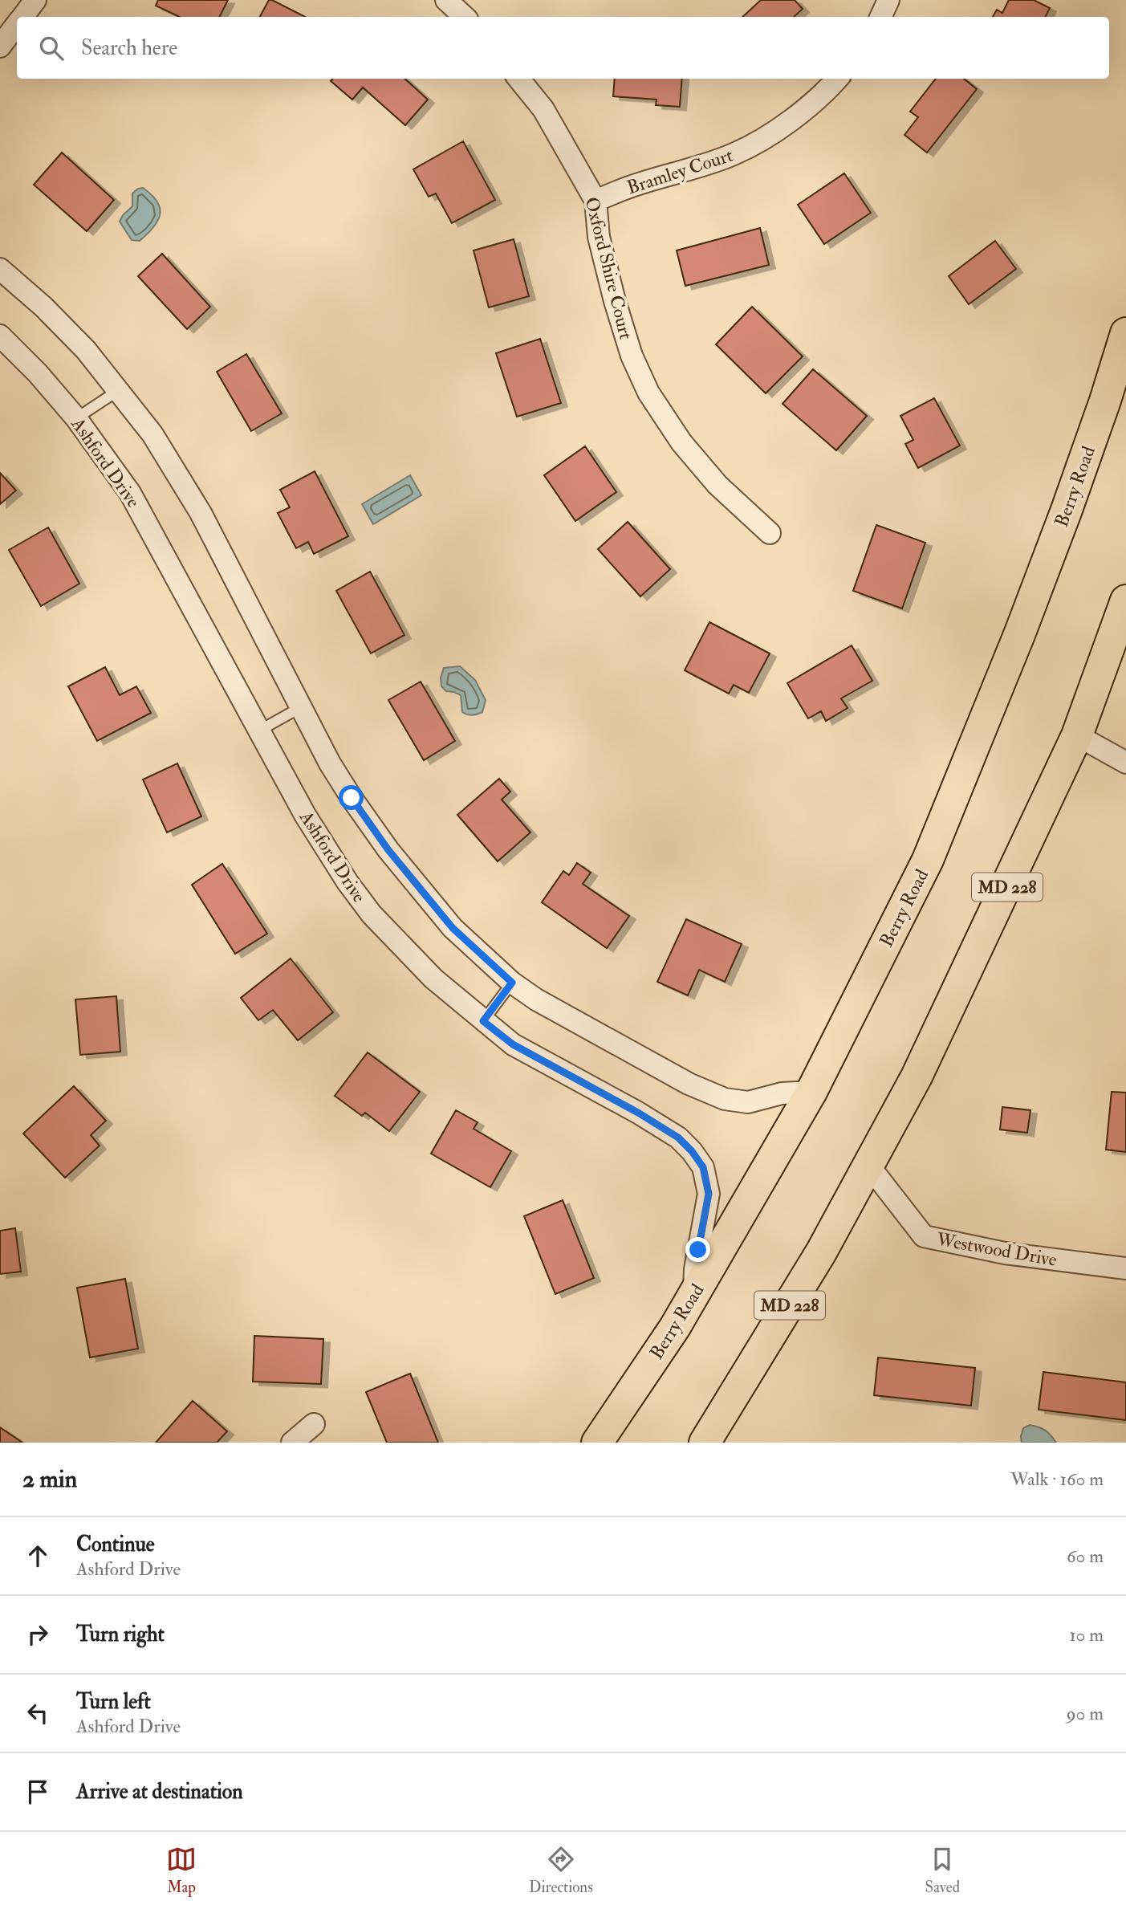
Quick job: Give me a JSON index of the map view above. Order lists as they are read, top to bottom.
{
  "streets": {
    "highway": ["Berry Road", "MD 228"],
    "street": [
      "Bramley Court",
      "Oxford Shire Court",
      "Ashford Drive",
      "Westwood Drive"
    ]
  },
  "crossings": [
    ["Bramley Court", "Oxford Shire Court"],
    ["Ashford Drive", "Berry Road"],
    ["MD 228", "Westwood Drive"]
  ],
  "page": {
    "search": "Search here",
    "heading": ["2 min", "Walk · 160 m"],
    "list": [
      ["Continue", "Ashford Drive", "60 m"],
      ["Turn right", "10 m"],
      ["Turn left", "Ashford Drive", "90 m"],
      "Arrive at destination"
    ],
    "nav": ["Map", "Directions", "Saved"]
  }
}
